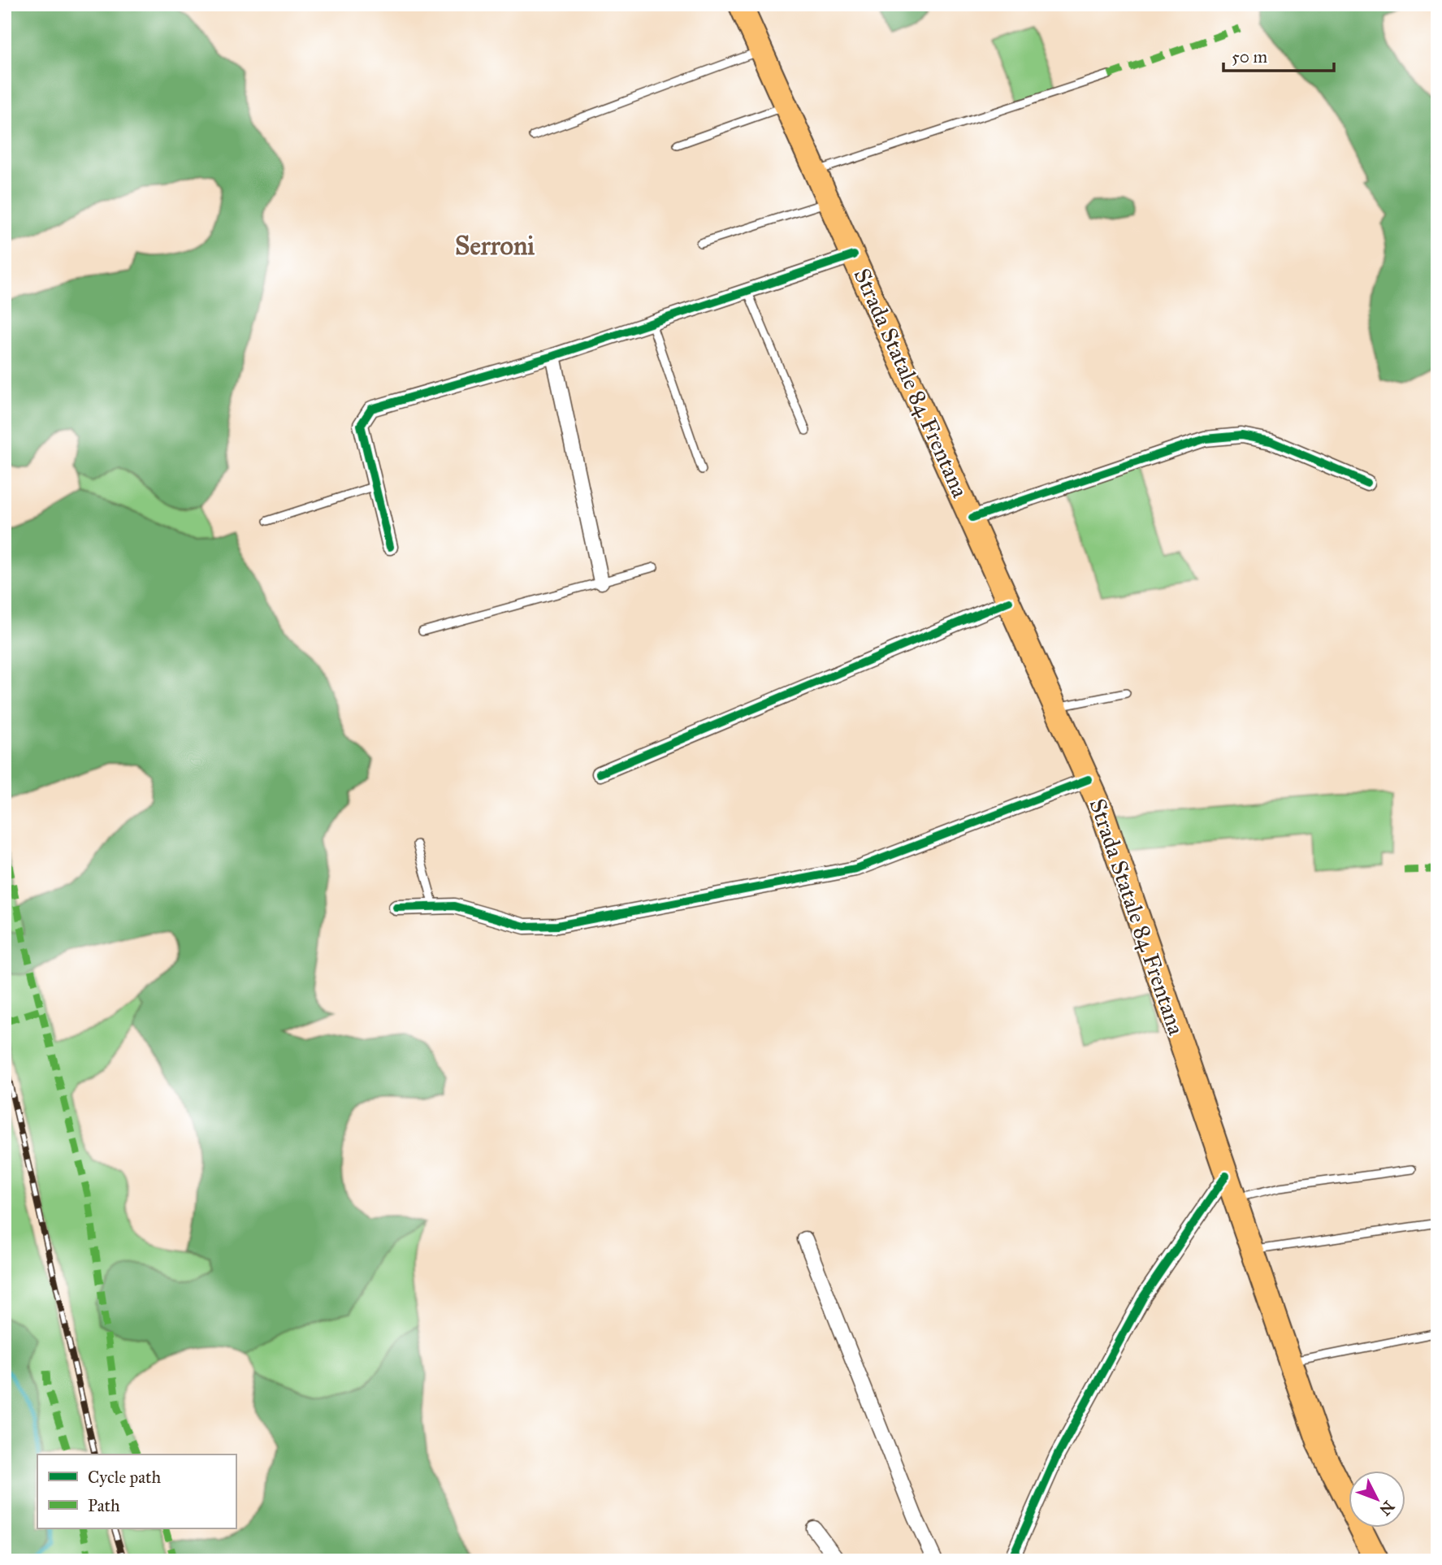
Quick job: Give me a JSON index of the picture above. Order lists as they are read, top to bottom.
{
  "streets": {
    "main road": ["Strada Statale 84 Frentana"]
  },
  "districts": ["Serroni"],
  "legend": ["Cycle path", "Path"],
  "scale_bar": "50 m",
  "north": "bottom right"
}
